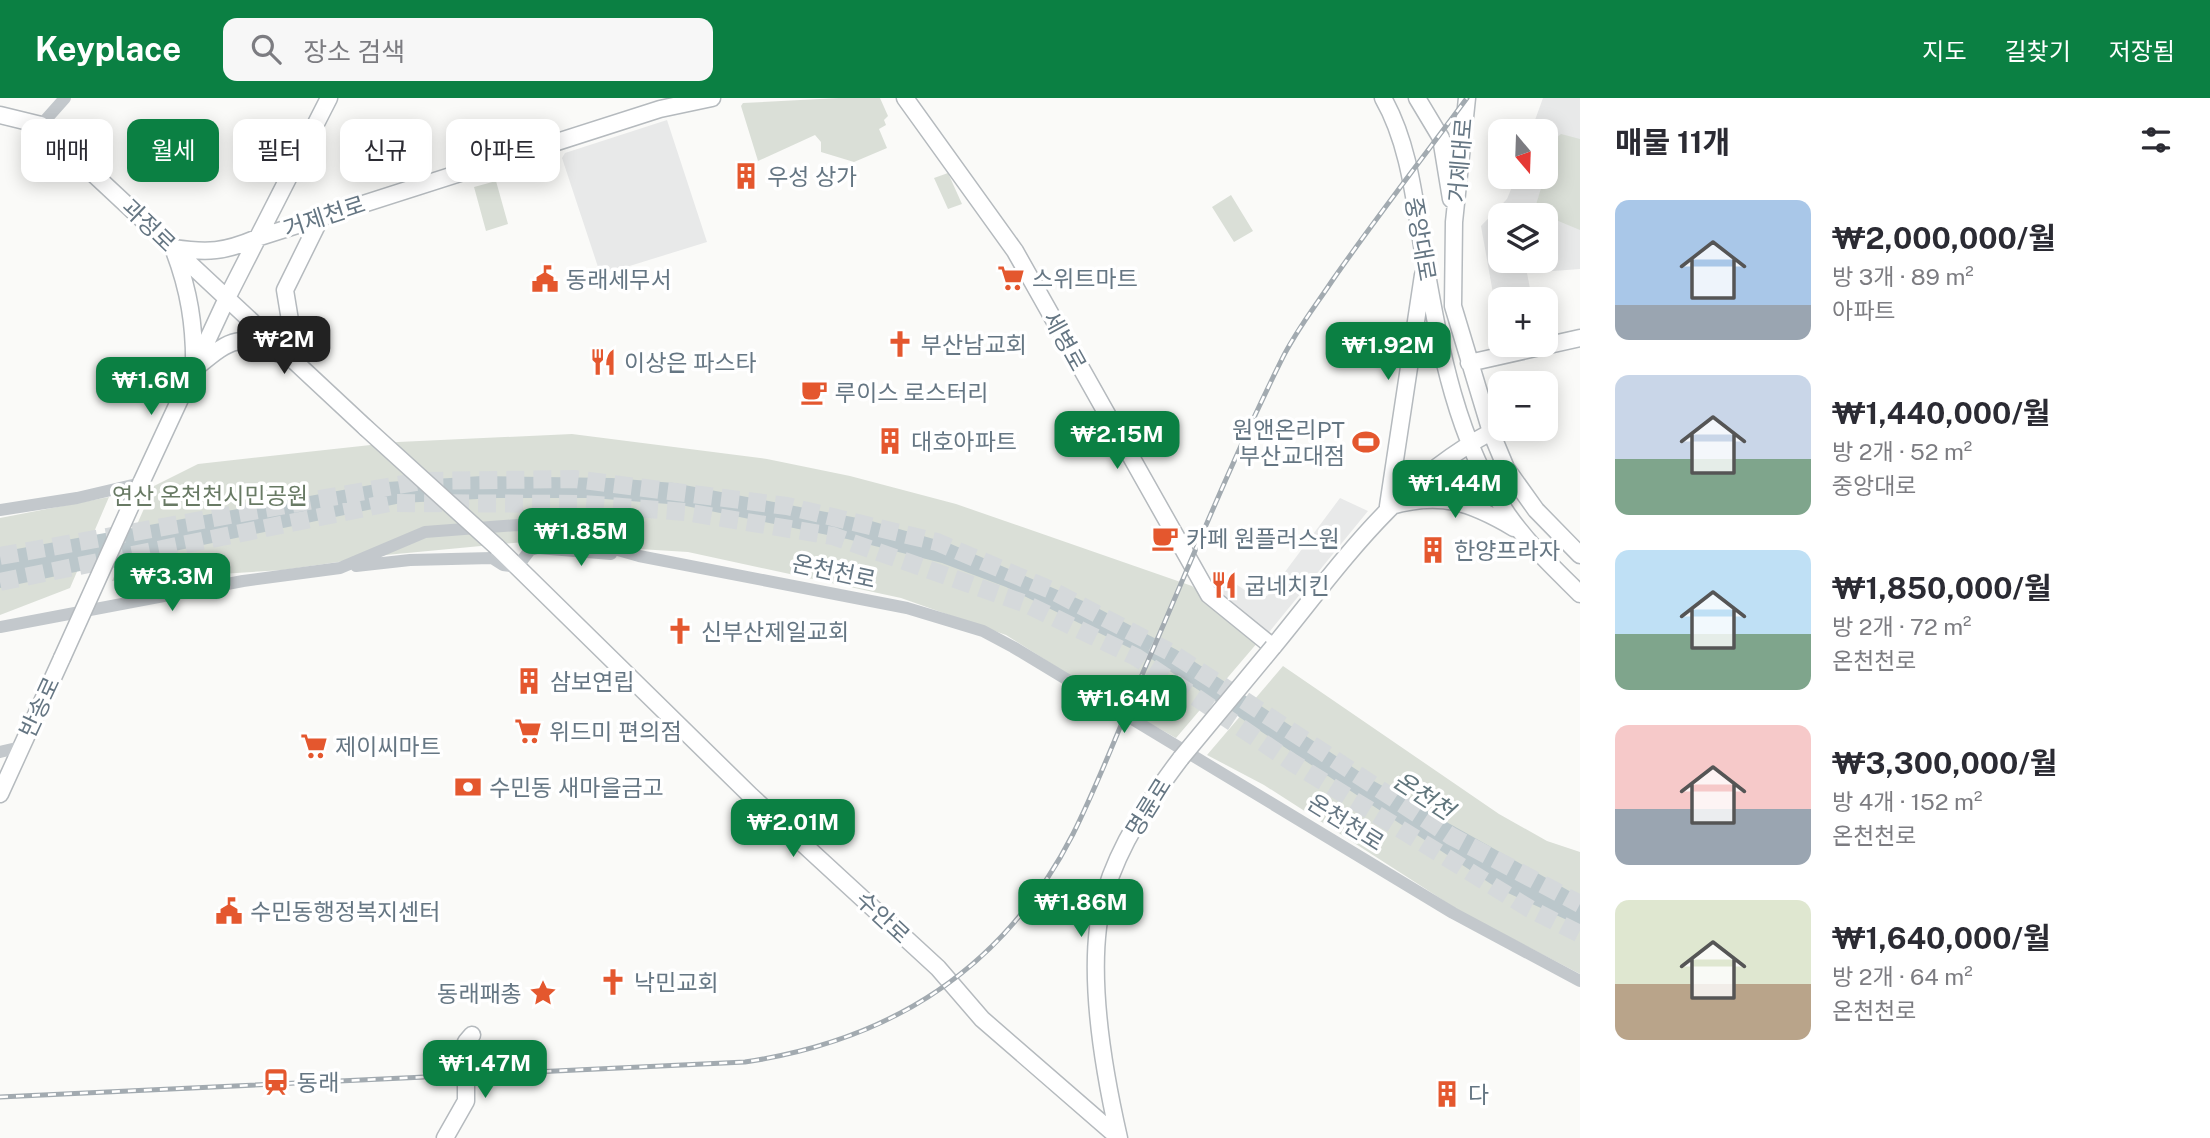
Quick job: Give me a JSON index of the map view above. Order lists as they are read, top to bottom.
{
  "streets": {
    "main road": [
      "거제대로",
      "거제천로",
      "과정로",
      "중앙대로",
      "세병로",
      "반송로",
      "명륜로",
      "수안로"
    ],
    "street": ["온천천로"]
  },
  "crossings": [
    ["거제대로", "중앙대로"],
    ["거제천로", "과정로"],
    ["과정로", "수안로"],
    ["중앙대로", "명륜로"],
    ["세병로", "명륜로"],
    ["명륜로", "수안로"]
  ],
  "water": ["온천천"],
  "parks": ["연산 온천천시민공원"],
  "places": {
    "building": [
      "우성 상가",
      "대호아파트",
      "한양프라자",
      "삼보연립",
      "다"
    ],
    "supermarket": ["스위트마트", "위드미 편의점", "제이씨마트"],
    "public building": ["동래세무서", "수민동행정복지센터"],
    "church": ["부산남교회", "신부산제일교회", "낙민교회"],
    "restaurant": ["이상은 파스타", "굽네치킨"],
    "cafe": ["루이스 로스터리", "카페 원플러스원"],
    "sports": ["원앤온리PT 부산교대점"],
    "bank": ["수민동 새마을금고"],
    "place": ["동래패총"],
    "station": ["동래"]
  },
  "north": "bottom",
  "page": {
    "header": "Keyplace",
    "search": "장소 검색",
    "nav": ["지도", "길찾기", "저장됨"],
    "heading": "매물 11개",
    "map_buttons": ["+", "−"],
    "chip": [
      "매매",
      "월세",
      "필터",
      "신규",
      "아파트"
    ],
    "list": [
      {
        "name": "₩2,000,000/월",
        "note": "방 3개 · 89 m² · 아파트"
      },
      {
        "name": "₩1,440,000/월",
        "note": "방 2개 · 52 m² · 중앙대로"
      },
      {
        "name": "₩1,850,000/월",
        "note": "방 2개 · 72 m² · 온천천로"
      },
      {
        "name": "₩3,300,000/월",
        "note": "방 4개 · 152 m² · 온천천로"
      },
      {
        "name": "₩1,640,000/월",
        "note": "방 2개 · 64 m² · 온천천로"
      }
    ],
    "price": [
      "₩2M",
      "₩1.92M",
      "₩1.6M",
      "₩2.15M",
      "₩1.44M",
      "₩1.85M",
      "₩3.3M",
      "₩1.64M",
      "₩2.01M",
      "₩1.86M",
      "₩1.47M"
    ]
  }
}
